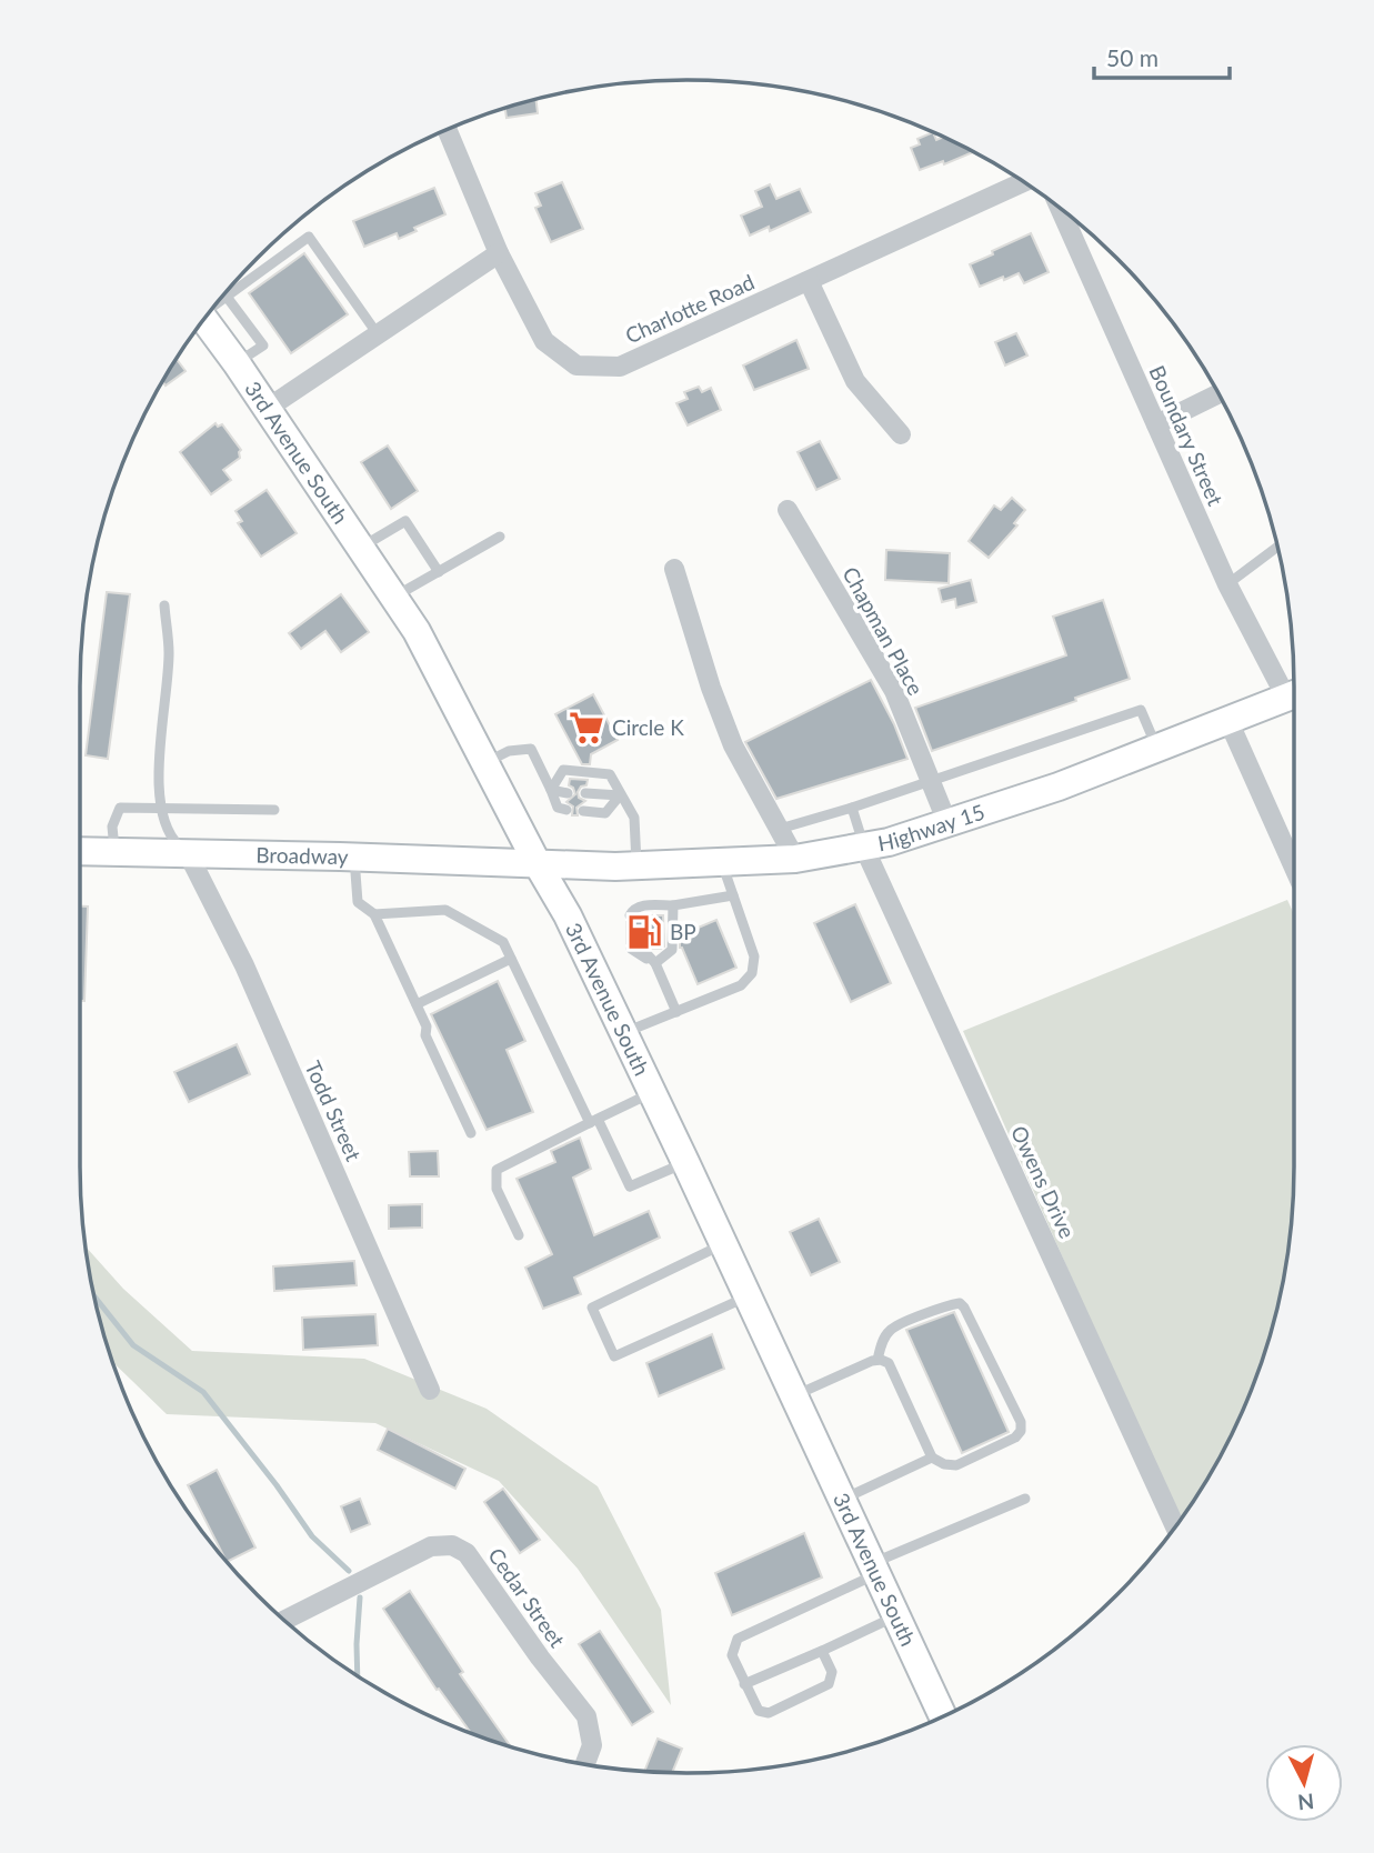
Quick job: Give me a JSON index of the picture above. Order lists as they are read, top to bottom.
{
  "streets": {
    "main road": ["3rd Avenue South", "Highway 15", "Broadway"],
    "street": [
      "Charlotte Road",
      "Boundary Street",
      "Chapman Place",
      "Todd Street",
      "Owens Drive",
      "Cedar Street"
    ]
  },
  "crossings": [
    ["Boundary Street", "Highway 15"],
    ["3rd Avenue South", "Highway 15"],
    ["3rd Avenue South", "Broadway"],
    ["Chapman Place", "Highway 15"],
    ["Highway 15", "Broadway"],
    ["Highway 15", "Owens Drive"],
    ["Broadway", "Todd Street"]
  ],
  "places": {
    "supermarket": ["Circle K"],
    "fuel station": ["BP"]
  },
  "scale_bar": "50 m",
  "north": "bottom"
}
